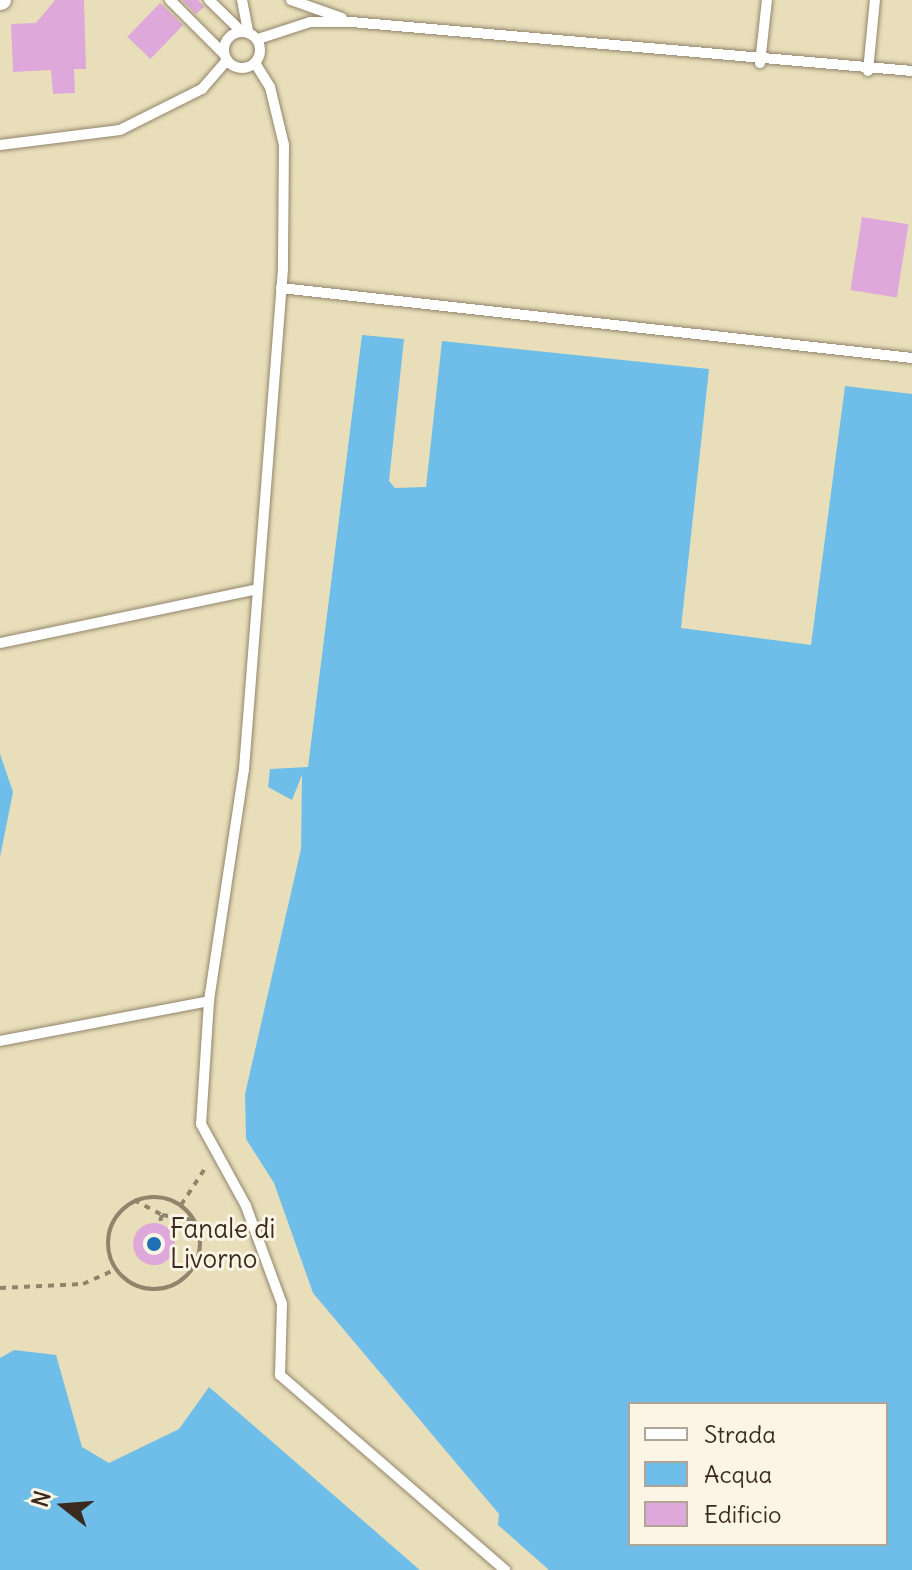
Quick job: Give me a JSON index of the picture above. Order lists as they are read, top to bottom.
{
  "places": ["Fanale di Livorno"],
  "legend": ["Strada", "Acqua", "Edificio"],
  "north": "left"
}
